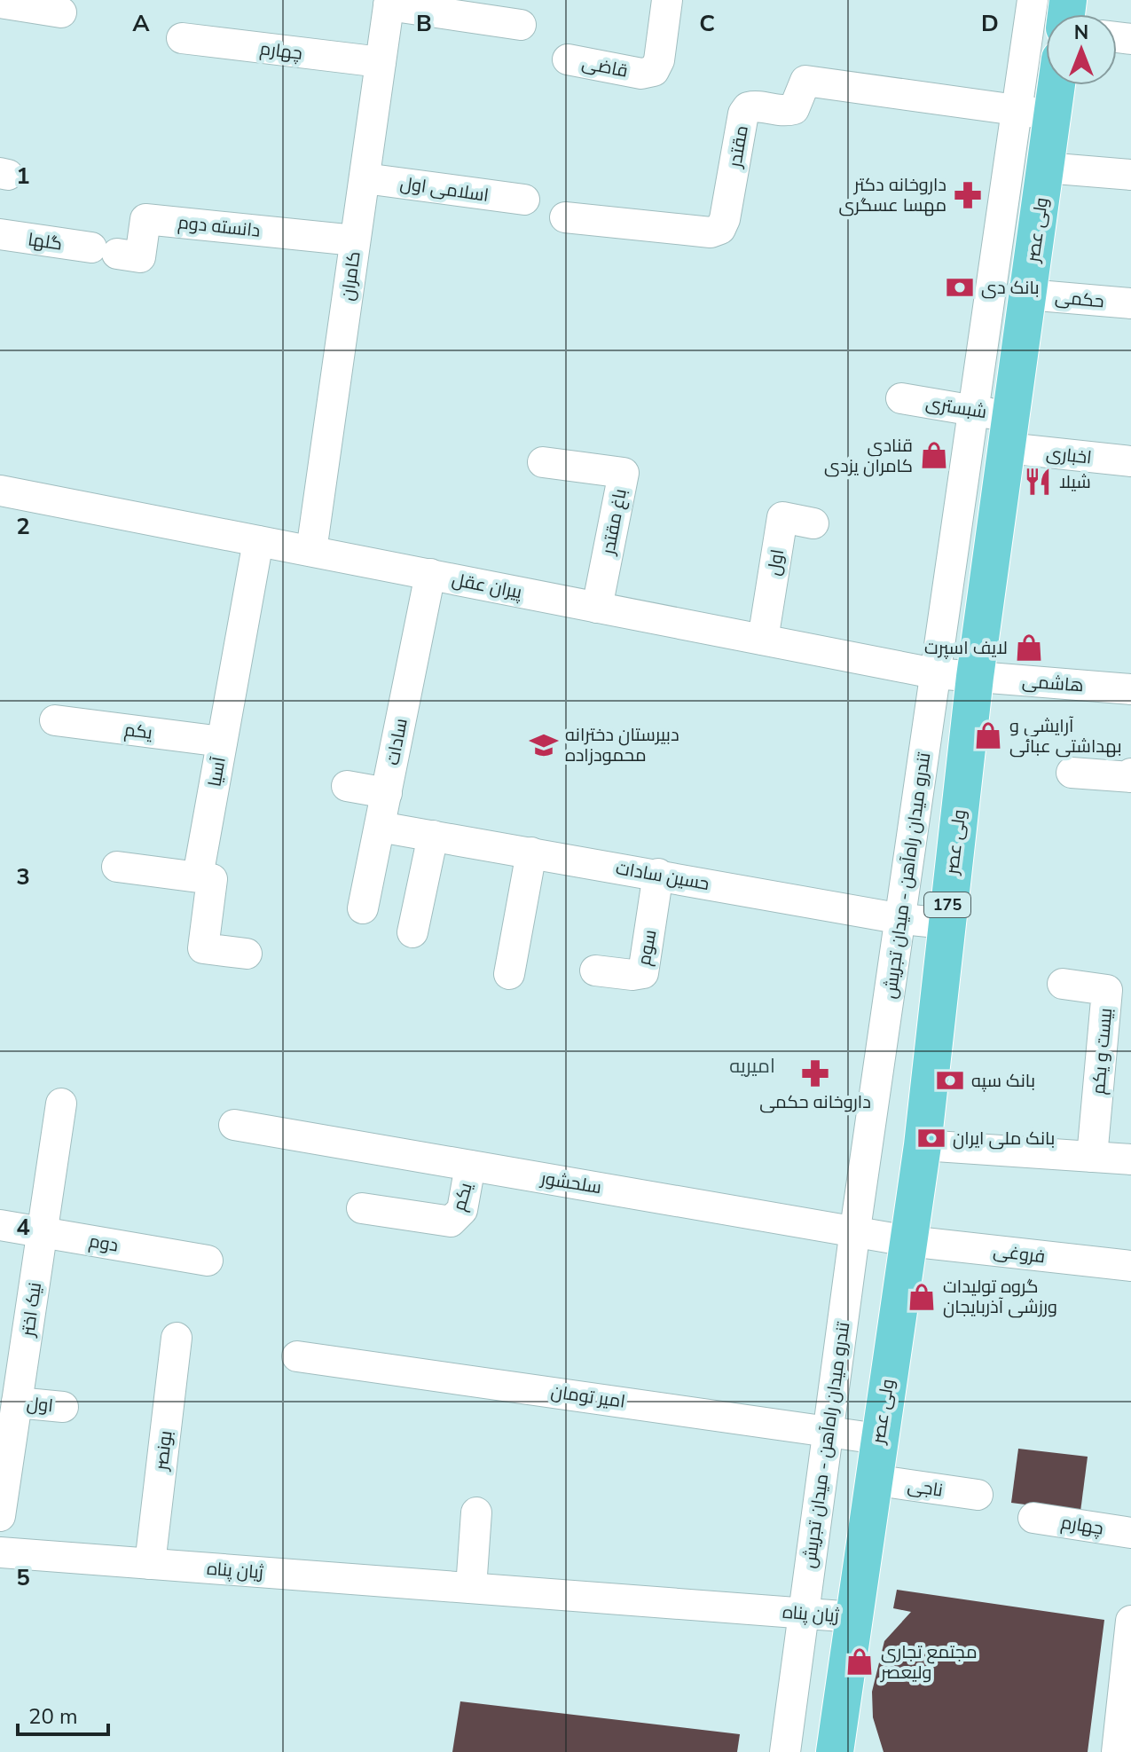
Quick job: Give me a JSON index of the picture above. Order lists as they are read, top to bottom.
{
  "streets": {
    "main road": ["ولی عصر", "175"],
    "street": [
      "چهارم",
      "قاضی",
      "مقتدر",
      "اسلامی اول",
      "دانسته دوم",
      "گلها",
      "کامران",
      "حکمی",
      "شبستری",
      "اخباری",
      "باغ مقتدر",
      "اول",
      "پیران عقل",
      "هاشمی",
      "یکم",
      "سادات",
      "آسیا",
      "حسین سادات",
      "تندرو میدان راه‌آهن - میدان تجریش",
      "سوم",
      "بیست و یکم",
      "سلحشور",
      "دوم",
      "فروغی",
      "نیک اختر",
      "امیر تومان",
      "بونصر",
      "ناجی",
      "ژیان پناه"
    ]
  },
  "crossings": [
    ["چهارم", "کامران"],
    ["مقتدر", "ولی عصر"],
    ["مقتدر", "تندرو میدان راه‌آهن - میدان تجریش"],
    ["اسلامی اول", "کامران"],
    ["دانسته دوم", "گلها"],
    ["دانسته دوم", "کامران"],
    ["ولی عصر", "حکمی"],
    ["ولی عصر", "شبستری"],
    ["ولی عصر", "اخباری"],
    ["ولی عصر", "پیران عقل"],
    ["ولی عصر", "هاشمی"],
    ["ولی عصر", "حسین سادات"],
    ["ولی عصر", "سلحشور"],
    ["ولی عصر", "فروغی"],
    ["ولی عصر", "امیر تومان"],
    ["ولی عصر", "ناجی"],
    ["ولی عصر", "ژیان پناه"],
    ["کامران", "پیران عقل"],
    ["شبستری", "اخباری"],
    ["شبستری", "تندرو میدان راه‌آهن - میدان تجریش"],
    ["باغ مقتدر", "پیران عقل"],
    ["اول", "پیران عقل"],
    ["اول", "نیک اختر"],
    ["پیران عقل", "هاشمی"],
    ["پیران عقل", "سادات"],
    ["پیران عقل", "آسیا"],
    ["پیران عقل", "تندرو میدان راه‌آهن - میدان تجریش"],
    ["یکم", "آسیا"],
    ["یکم", "سلحشور"],
    ["سادات", "حسین سادات"],
    ["حسین سادات", "تندرو میدان راه‌آهن - میدان تجریش"],
    ["حسین سادات", "سوم"],
    ["تندرو میدان راه‌آهن - میدان تجریش", "سلحشور"],
    ["تندرو میدان راه‌آهن - میدان تجریش", "امیر تومان"],
    ["تندرو میدان راه‌آهن - میدان تجریش", "ژیان پناه"],
    ["سلحشور", "فروغی"],
    ["دوم", "نیک اختر"],
    ["بونصر", "ژیان پناه"]
  ],
  "districts": ["امیریه"],
  "places": {
    "pharmacy": ["داروخانه دکتر مهسا عسگری", "داروخانه حکمی"],
    "bank": ["بانک دی", "بانک سپه", "بانک ملی ایران"],
    "shop": [
      "قنادی کامران یزدی",
      "لایف اسپرت",
      "آرایشی و بهداشتی عبائی",
      "گروه تولیدات ورزشی آذربایجان",
      "مجتمع تجاری ولیعصر"
    ],
    "restaurant": ["شیلا"],
    "school or university": ["دبیرستان دخترانه محمودزاده"]
  },
  "scale_bar": "20 m",
  "north": "top",
  "grid": {
    "columns": [
      "A",
      "B",
      "C",
      "D"
    ],
    "rows": [
      "1",
      "2",
      "3",
      "4",
      "5"
    ]
  }
}
